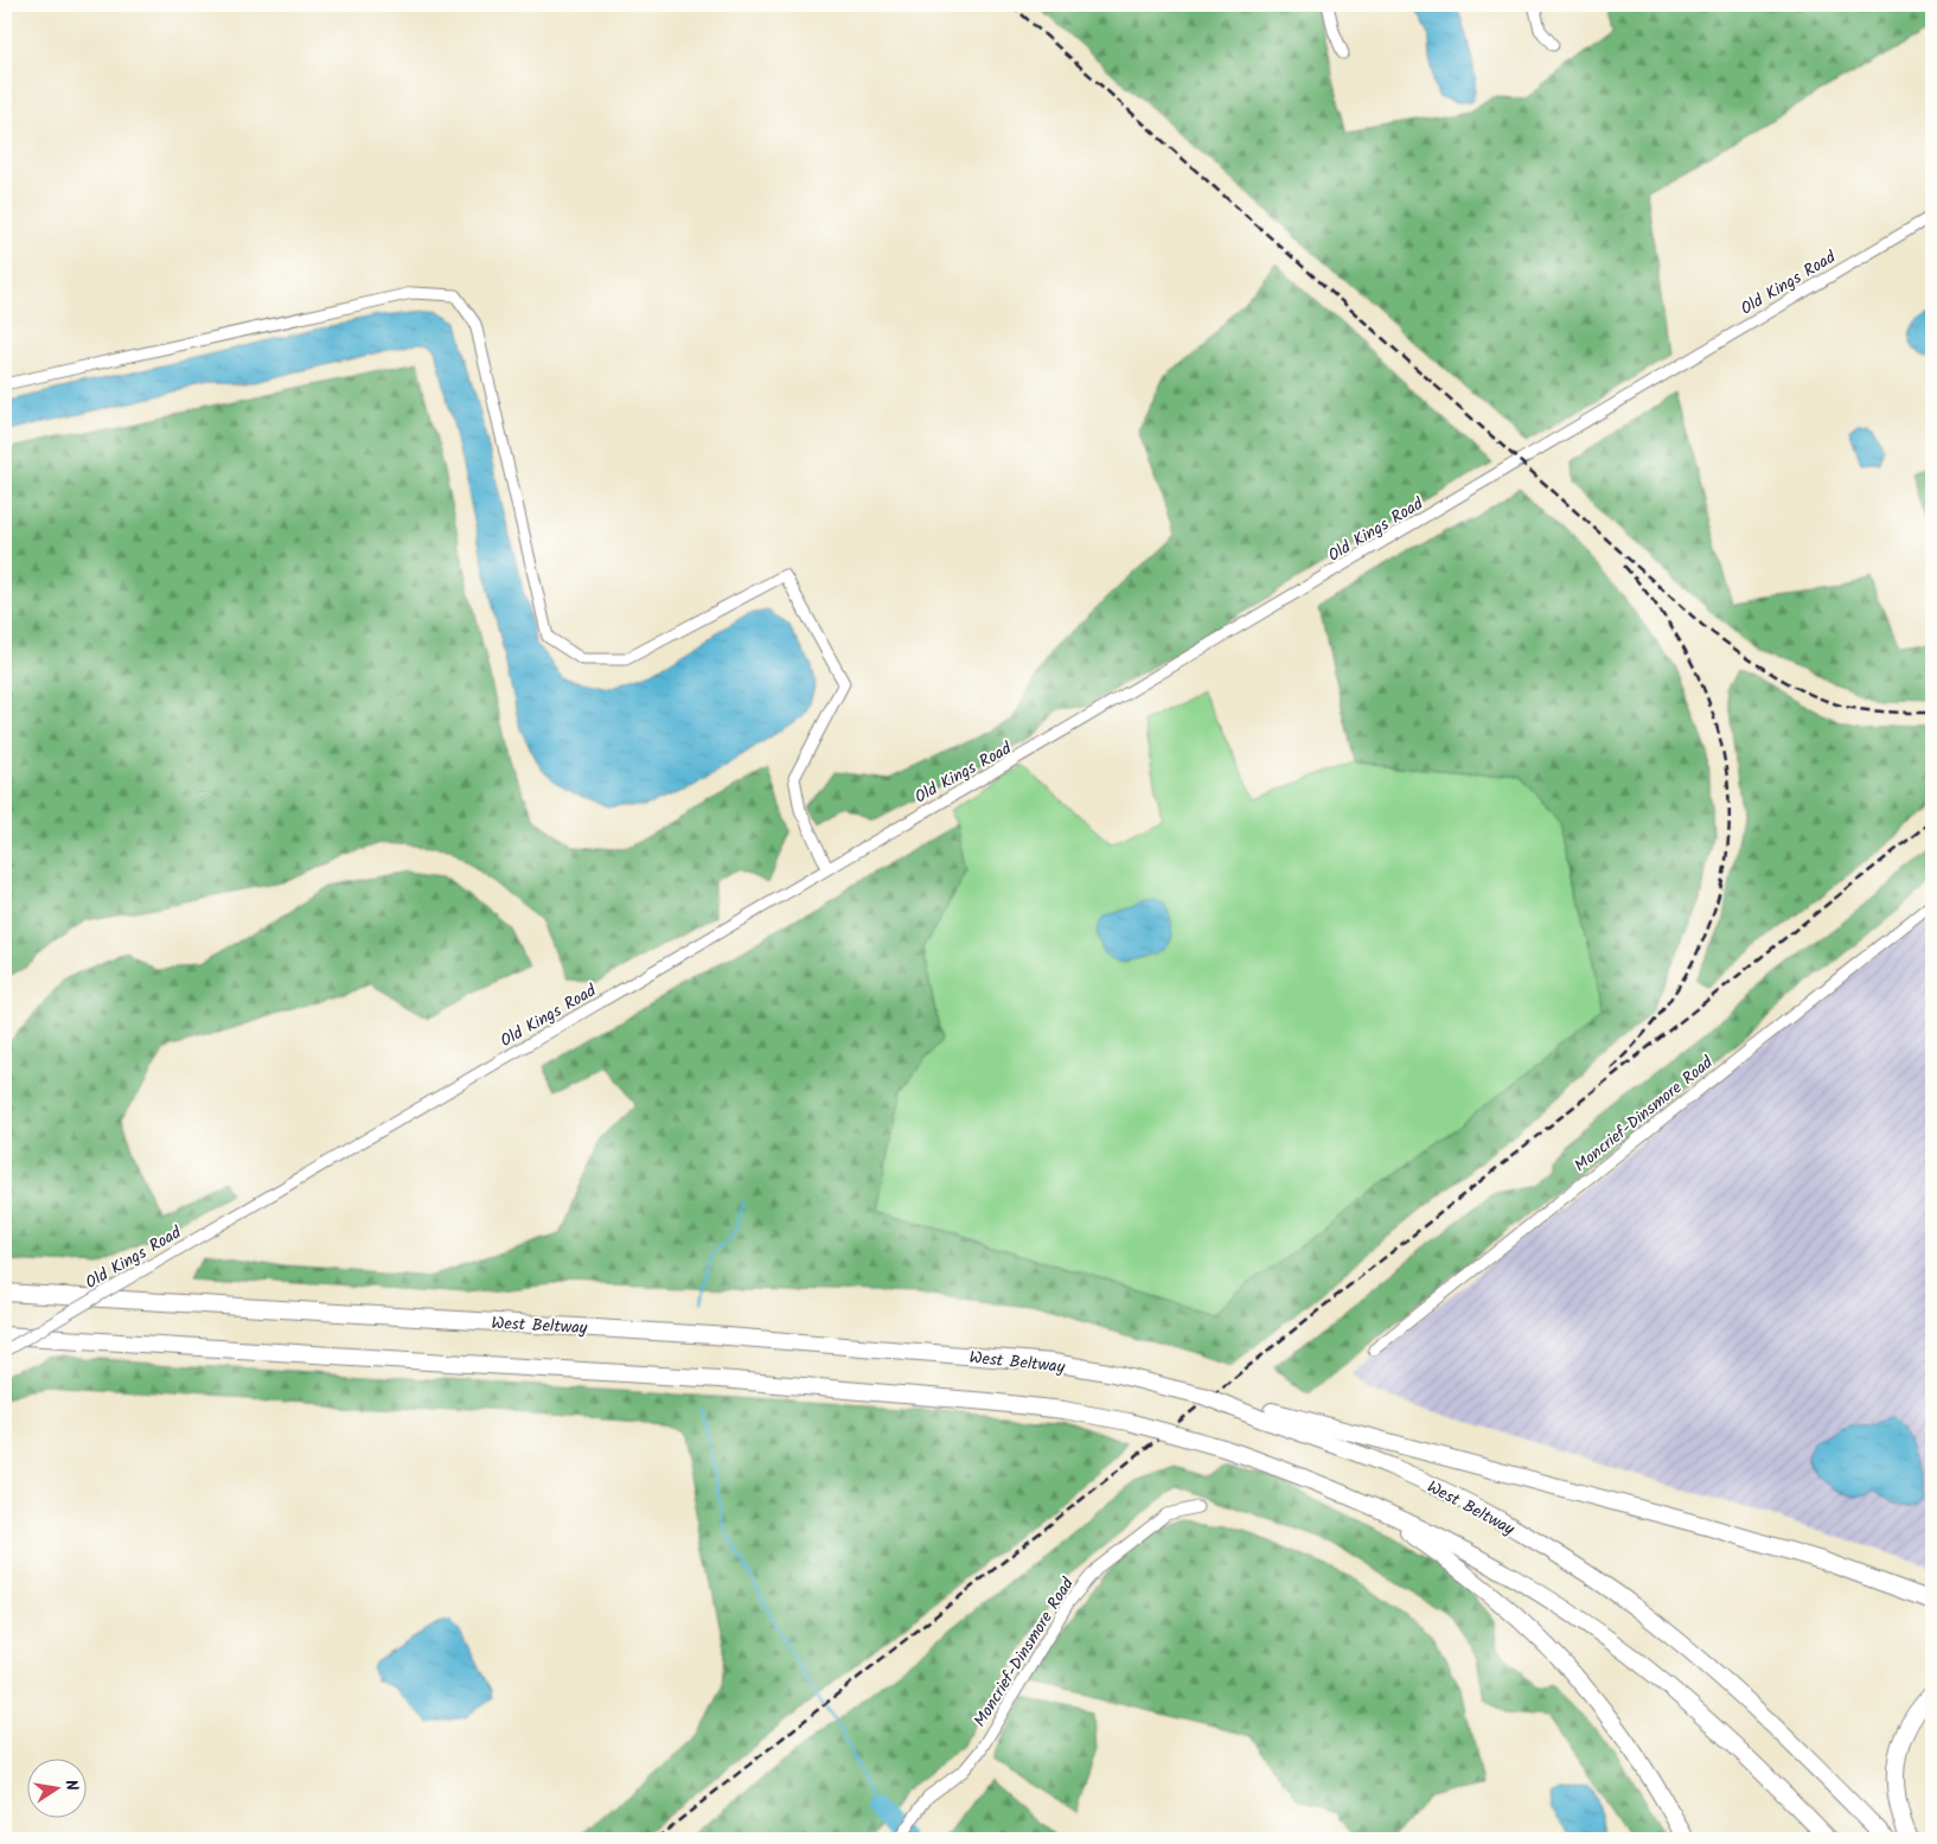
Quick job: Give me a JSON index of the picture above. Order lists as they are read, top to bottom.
{
  "streets": {
    "highway": ["West Beltway"],
    "street": ["Old Kings Road", "Moncrief-Dinsmore Road"]
  },
  "north": "right"
}
